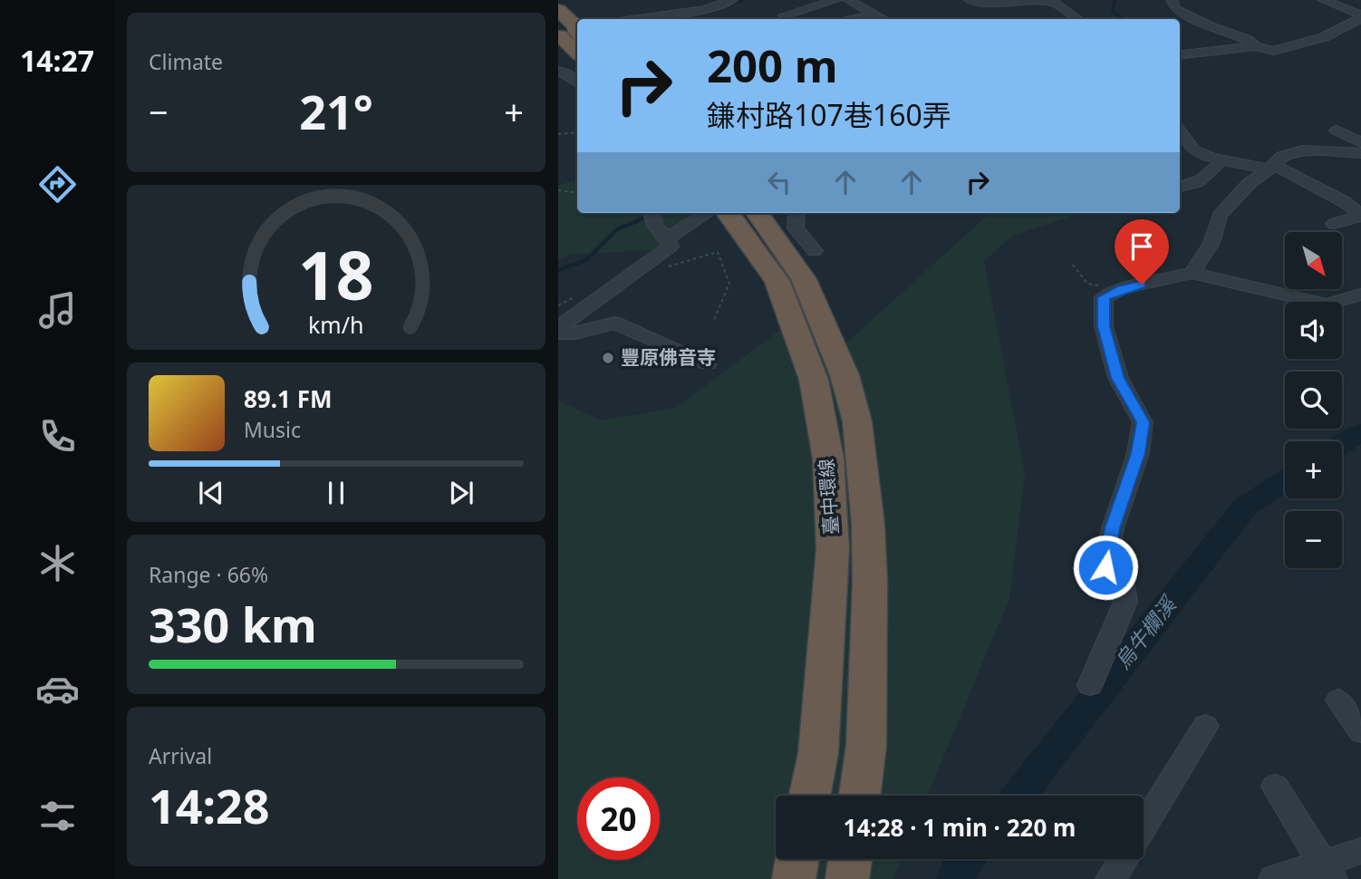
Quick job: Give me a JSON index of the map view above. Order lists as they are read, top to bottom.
{
  "streets": {
    "highway": ["臺中環線"]
  },
  "water": ["烏牛欄溪"],
  "places": ["豐原佛音寺"],
  "north": "bottom right",
  "page": {
    "tabs": "14:27",
    "tile": [
      "Climate",
      ["Range · 66%", "330 km"],
      ["Arrival", "14:28"]
    ],
    "turn": ["200 m", "鎌村路107巷160弄"],
    "heat": ["−", "21°", "+"],
    "map_buttons": ["+", "−"],
    "song": ["89.1 FM", "Music"],
    "limit": "20",
    "trip": "14:28 · 1 min · 220 m",
    "gauge": ["18", "km/h"]
  }
}
